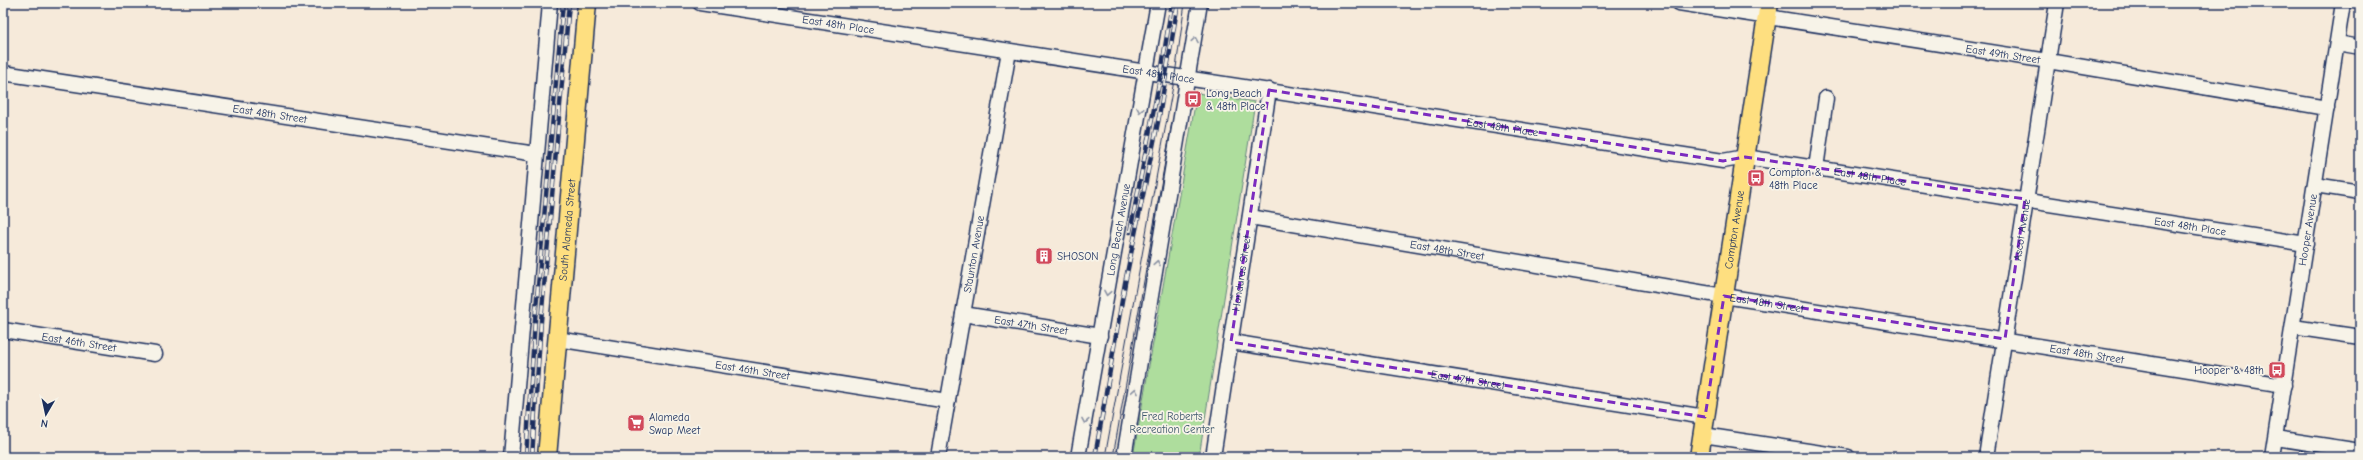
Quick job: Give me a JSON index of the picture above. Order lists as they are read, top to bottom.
{
  "streets": {
    "main road": ["South Alameda Street", "Compton Avenue"],
    "street": [
      "East 48th Place",
      "East 49th Street",
      "East 48th Street",
      "Long Beach Avenue",
      "Ascot Avenue",
      "Hooper Avenue",
      "Staunton Avenue",
      "Honduras Street",
      "East 47th Street",
      "East 46th Street"
    ]
  },
  "crossings": [
    ["East 48th Place", "Long Beach Avenue"],
    ["East 48th Place", "Compton Avenue"],
    ["East 48th Place", "Ascot Avenue"],
    ["East 48th Place", "Hooper Avenue"],
    ["East 48th Place", "Staunton Avenue"],
    ["East 48th Place", "Honduras Street"],
    ["East 49th Street", "Compton Avenue"],
    ["East 49th Street", "Ascot Avenue"],
    ["East 49th Street", "Hooper Avenue"],
    ["East 48th Street", "Compton Avenue"],
    ["East 48th Street", "Ascot Avenue"],
    ["East 48th Street", "Hooper Avenue"],
    ["East 48th Street", "Honduras Street"],
    ["South Alameda Street", "East 46th Street"],
    ["Long Beach Avenue", "East 47th Street"],
    ["Compton Avenue", "East 47th Street"],
    ["Staunton Avenue", "East 47th Street"],
    ["Staunton Avenue", "East 46th Street"],
    ["Honduras Street", "East 47th Street"]
  ],
  "parks": ["Fred Roberts Recreation Center"],
  "places": {
    "bus stop": ["Long Beach & 48th Place", "Compton & 48th Place", "Hooper & 48th"],
    "building": ["SHOSON"],
    "supermarket": ["Alameda Swap Meet"]
  },
  "north": "bottom"
}
